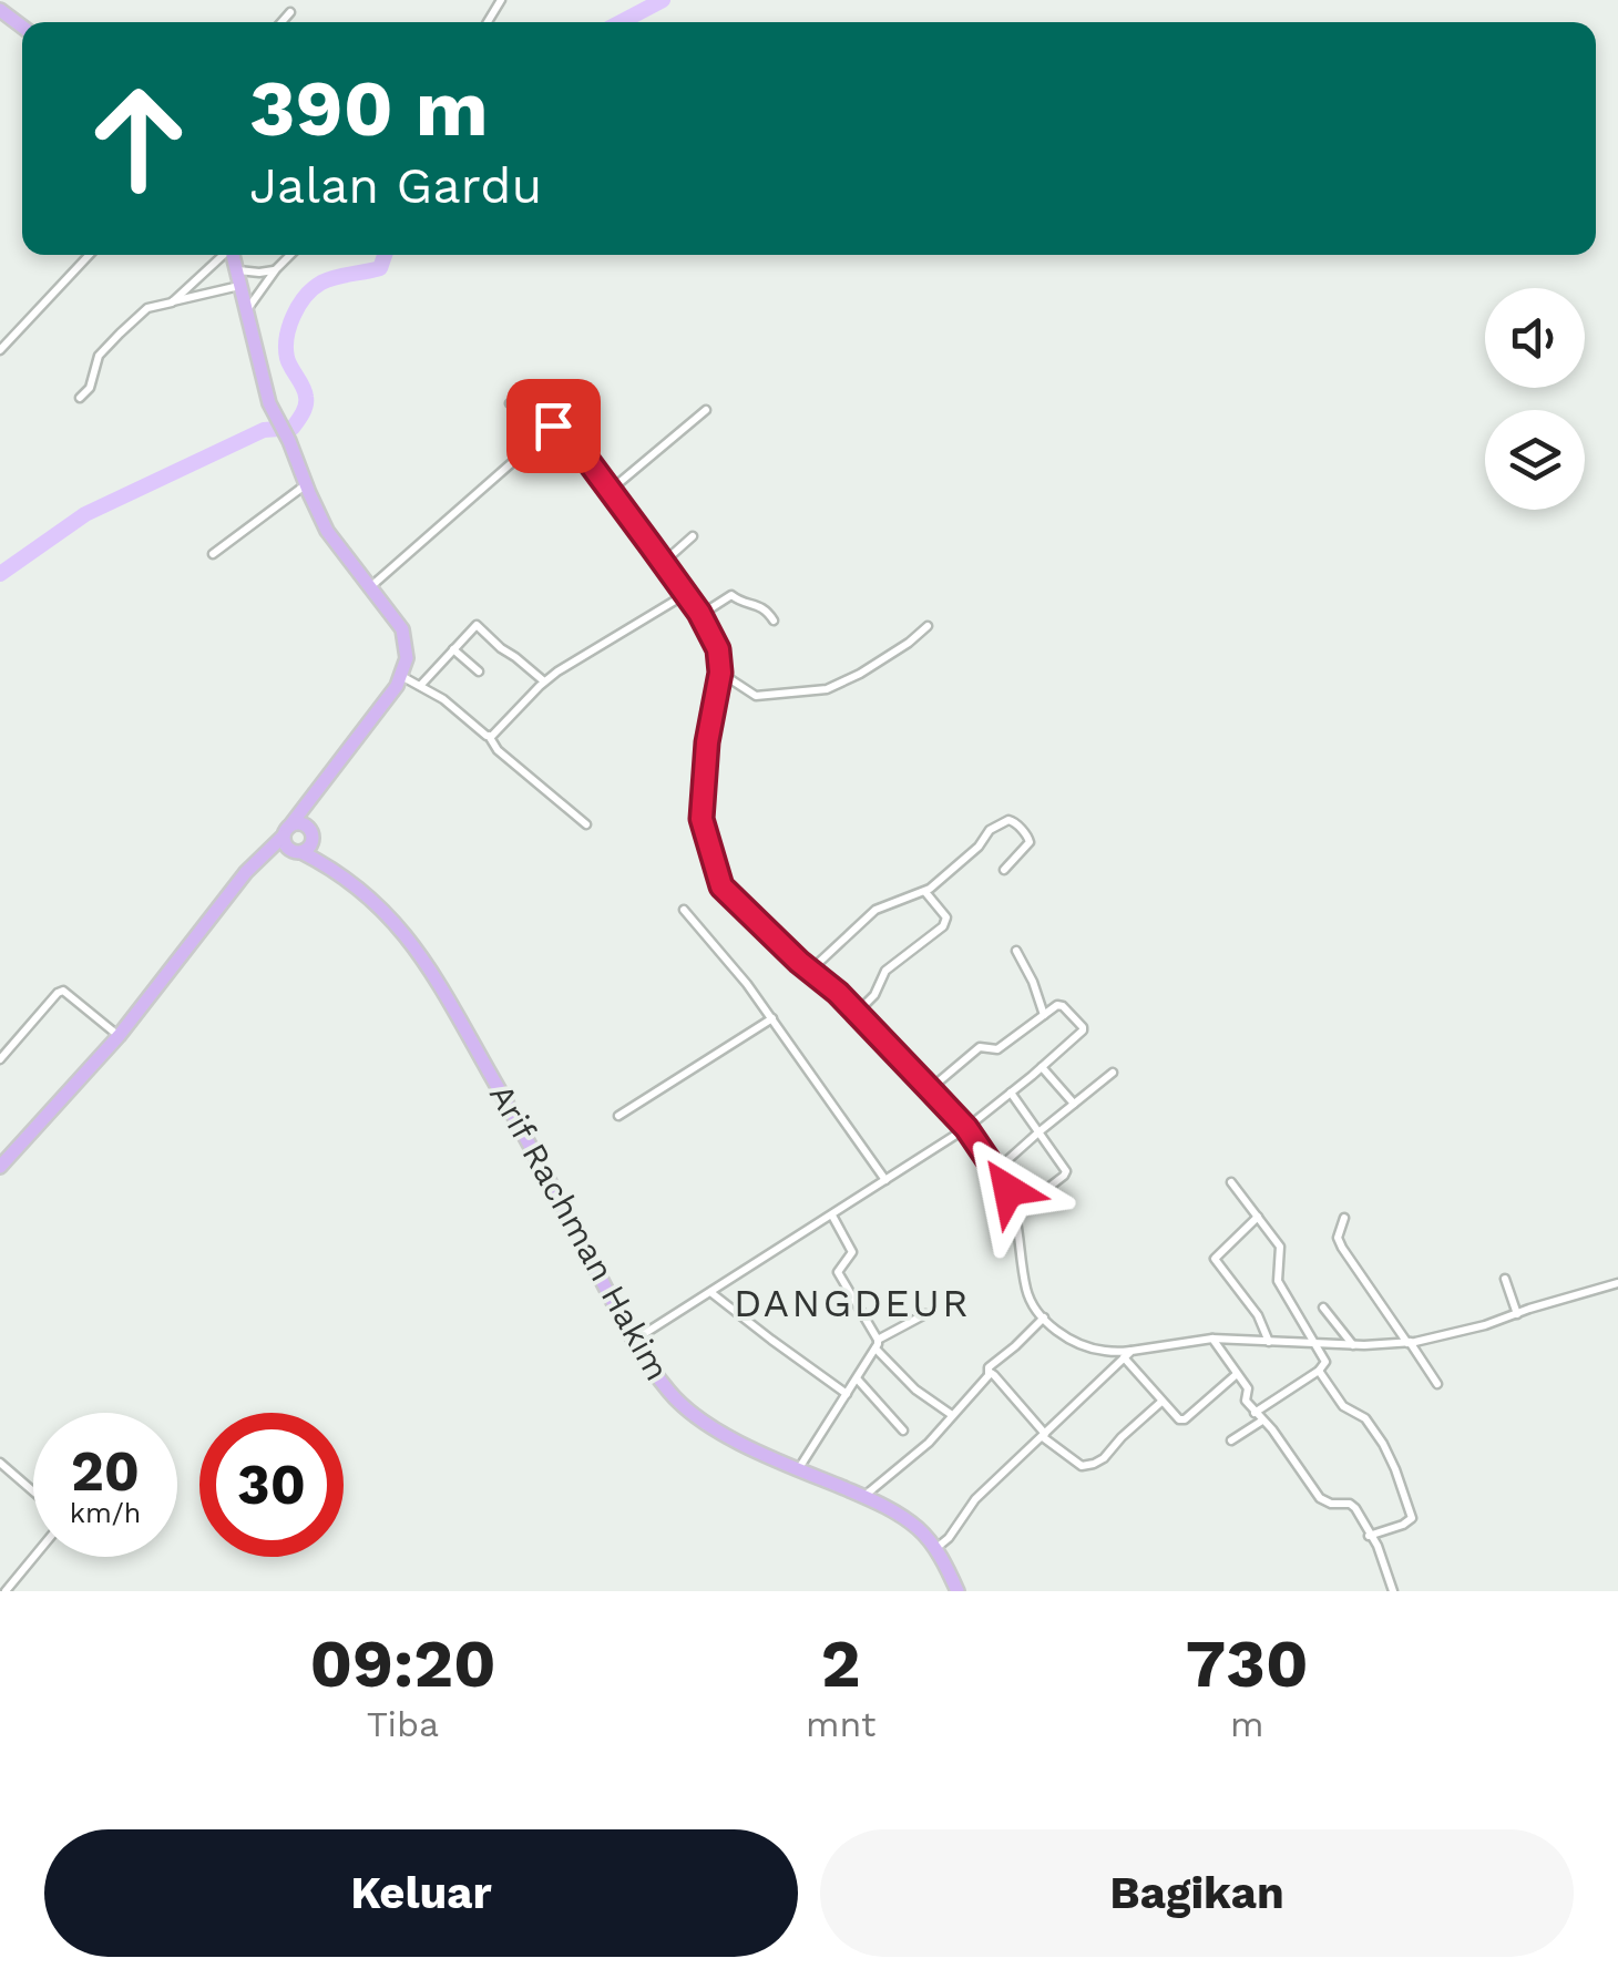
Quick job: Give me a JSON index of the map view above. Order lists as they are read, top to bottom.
{
  "streets": {
    "main road": ["Arif Rachman Hakim"]
  },
  "districts": ["DANGDEUR"],
  "page": {
    "turn": ["390 m", "Jalan Gardu"],
    "speed": "20 km/h",
    "limit": "30",
    "eta": [
      "09:20",
      "Tiba",
      "2",
      "mnt",
      "730",
      "m"
    ],
    "buttons": ["Keluar", "Bagikan"]
  }
}
